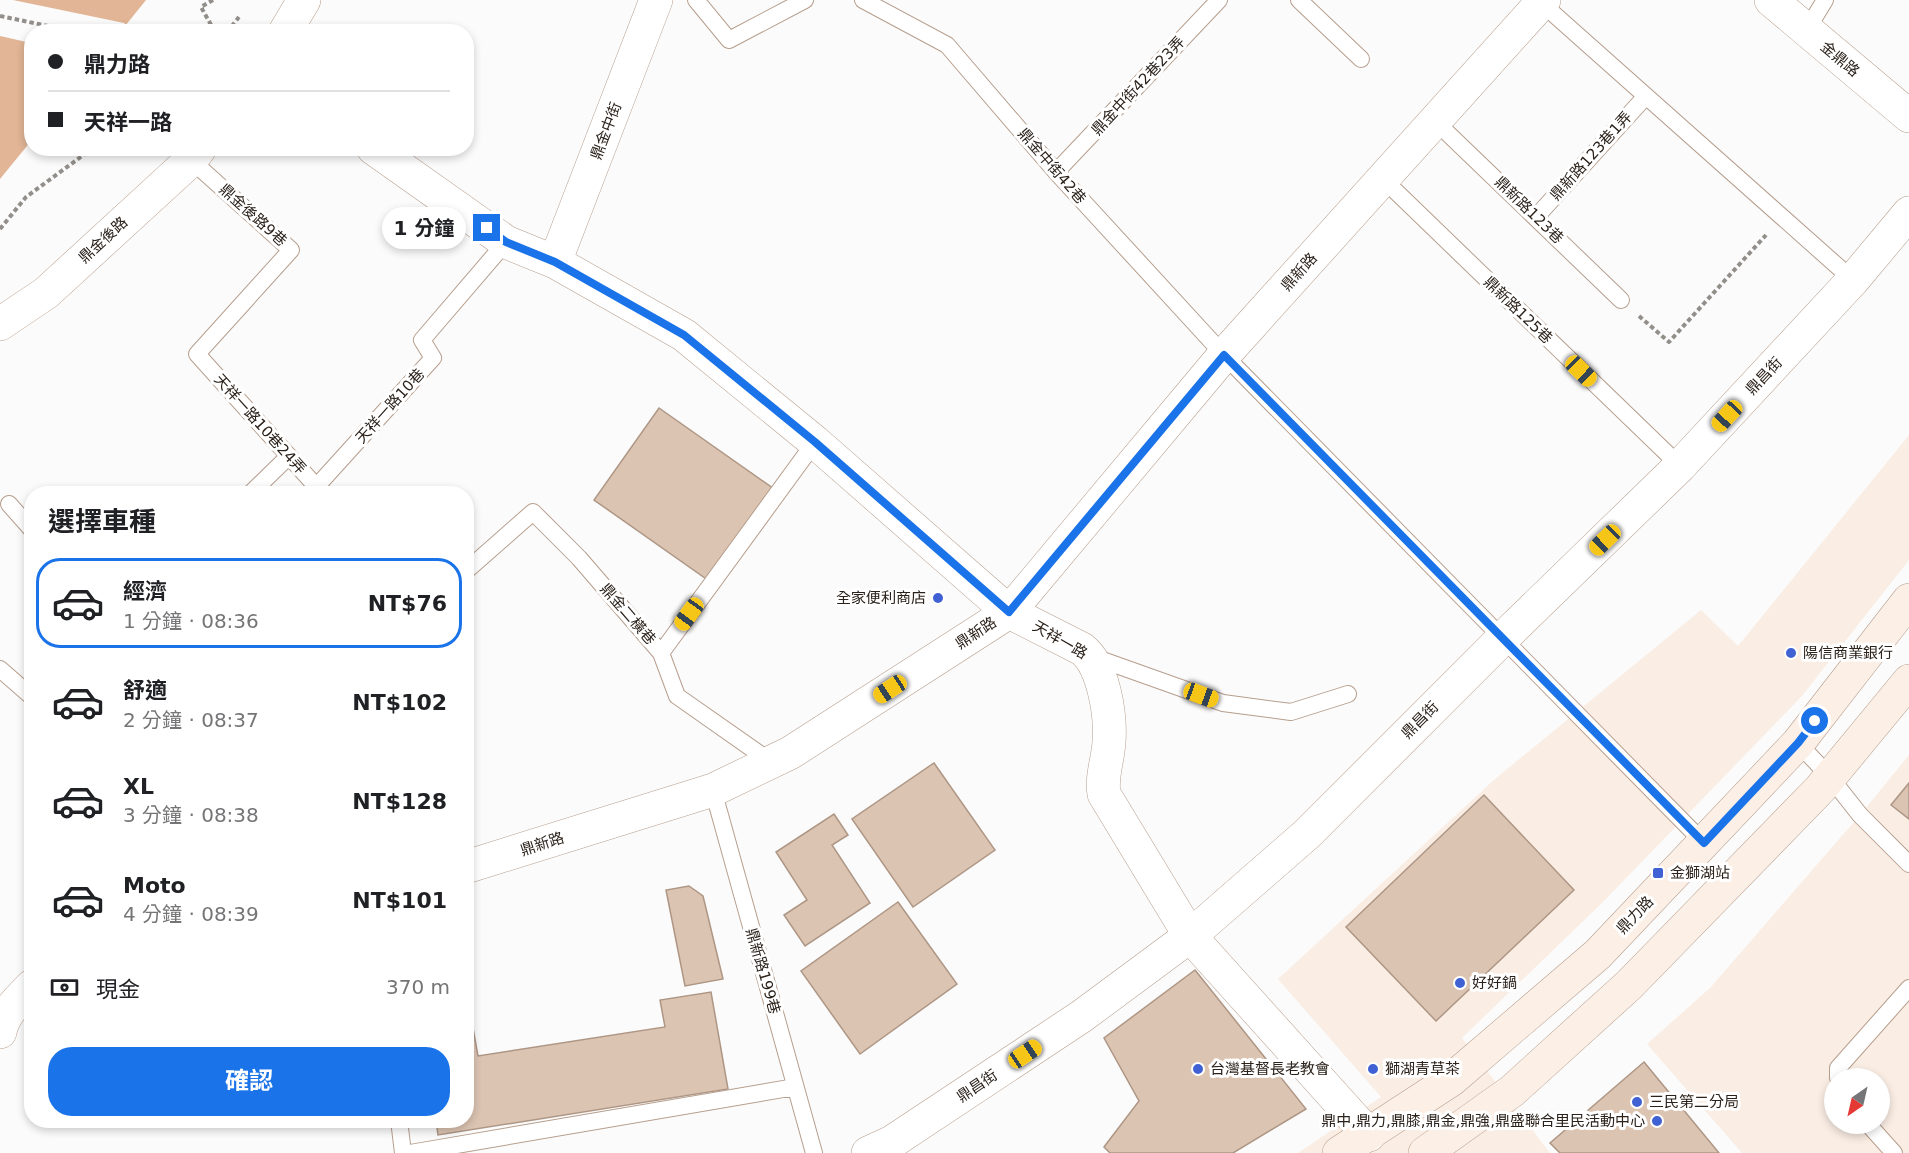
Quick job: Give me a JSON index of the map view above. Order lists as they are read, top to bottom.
{
  "streets": {
    "street": [
      "金鼎路",
      "鼎金中街",
      "鼎金後路",
      "鼎新路",
      "鼎昌街",
      "天祥一路",
      "鼎力路"
    ],
    "lane": [
      "鼎金中街42巷23弄",
      "鼎新路123巷1弄",
      "鼎金中街42巷",
      "鼎新路123巷",
      "鼎金後路9巷",
      "鼎新路125巷",
      "天祥一路10巷",
      "天祥一路10巷24弄",
      "鼎金二橫巷",
      "鼎新路199巷"
    ]
  },
  "crossings": [
    ["鼎金中街42巷23弄", "鼎金中街42巷"],
    ["鼎金中街", "天祥一路"],
    ["鼎新路123巷1弄", "鼎新路123巷"],
    ["鼎金中街42巷", "鼎新路"],
    ["鼎金中街42巷", "鼎昌街"],
    ["鼎金中街42巷", "鼎力路"],
    ["鼎新路123巷", "鼎新路"],
    ["鼎金後路9巷", "天祥一路10巷24弄"],
    ["鼎新路", "鼎新路125巷"],
    ["鼎新路", "鼎金二橫巷"],
    ["鼎新路", "天祥一路"],
    ["鼎新路", "鼎新路199巷"],
    ["鼎新路125巷", "鼎昌街"],
    ["鼎昌街", "天祥一路"],
    ["天祥一路10巷", "天祥一路"],
    ["天祥一路", "鼎力路"]
  ],
  "places": {
    "other": [
      "全家便利商店",
      "陽信商業銀行",
      "好好鍋",
      "台灣基督長老教會",
      "獅湖青草茶",
      "三民第二分局",
      "鼎中,鼎力,鼎膝,鼎金,鼎強,鼎盛聯合里民活動中心"
    ],
    "transit": ["金獅湖站"]
  },
  "north": "bottom left",
  "page": {
    "banner": ["鼎力路", "天祥一路"],
    "bubble": "1 分鐘",
    "heading": "選擇車種",
    "list": [
      {
        "name": "經濟",
        "note": "1 分鐘 · 08:36",
        "value": "NT$76"
      },
      {
        "name": "舒適",
        "note": "2 分鐘 · 08:37",
        "value": "NT$102"
      },
      {
        "name": "XL",
        "note": "3 分鐘 · 08:38",
        "value": "NT$128"
      },
      {
        "name": "Moto",
        "note": "4 分鐘 · 08:39",
        "value": "NT$101"
      }
    ],
    "pay": ["現金", "370 m"],
    "buttons": "確認"
  }
}
